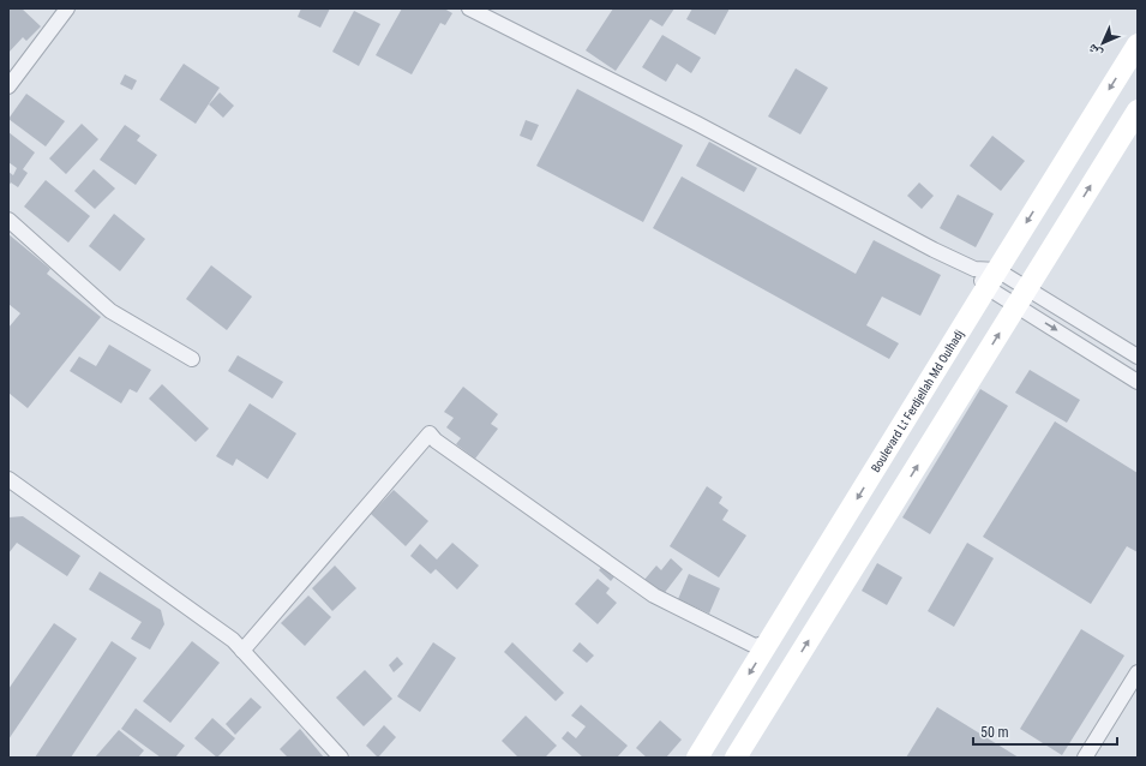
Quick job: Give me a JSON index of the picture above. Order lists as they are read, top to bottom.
{
  "streets": {
    "street": ["Boulevard Lt Ferdjellah Md Oulhadj"]
  },
  "scale_bar": "50 m",
  "north": "bottom left"
}
